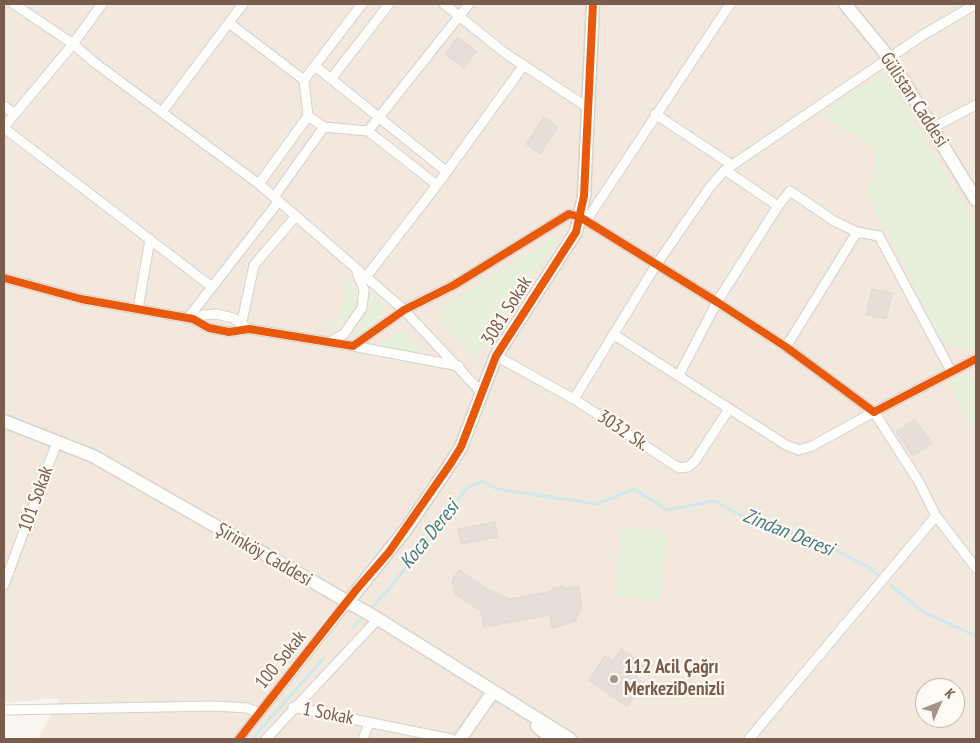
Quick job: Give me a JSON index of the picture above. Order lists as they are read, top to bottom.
{
  "streets": {
    "street": [
      "Gülistan Caddesi",
      "3081 Sokak",
      "3032 Sk.",
      "101 Sokak",
      "Şirinköy Caddesi",
      "100 Sokak",
      "1 Sokak"
    ]
  },
  "crossings": [
    ["3081 Sokak", "3032 Sk."],
    ["3081 Sokak", "Şirinköy Caddesi"],
    ["3081 Sokak", "100 Sokak"],
    ["101 Sokak", "Şirinköy Caddesi"],
    ["Şirinköy Caddesi", "100 Sokak"],
    ["100 Sokak", "1 Sokak"]
  ],
  "water": ["Zindan Deresi", "Koca Deresi"],
  "places": ["112 Acil Çağrı MerkeziDenizli"],
  "north": "top right"
}
